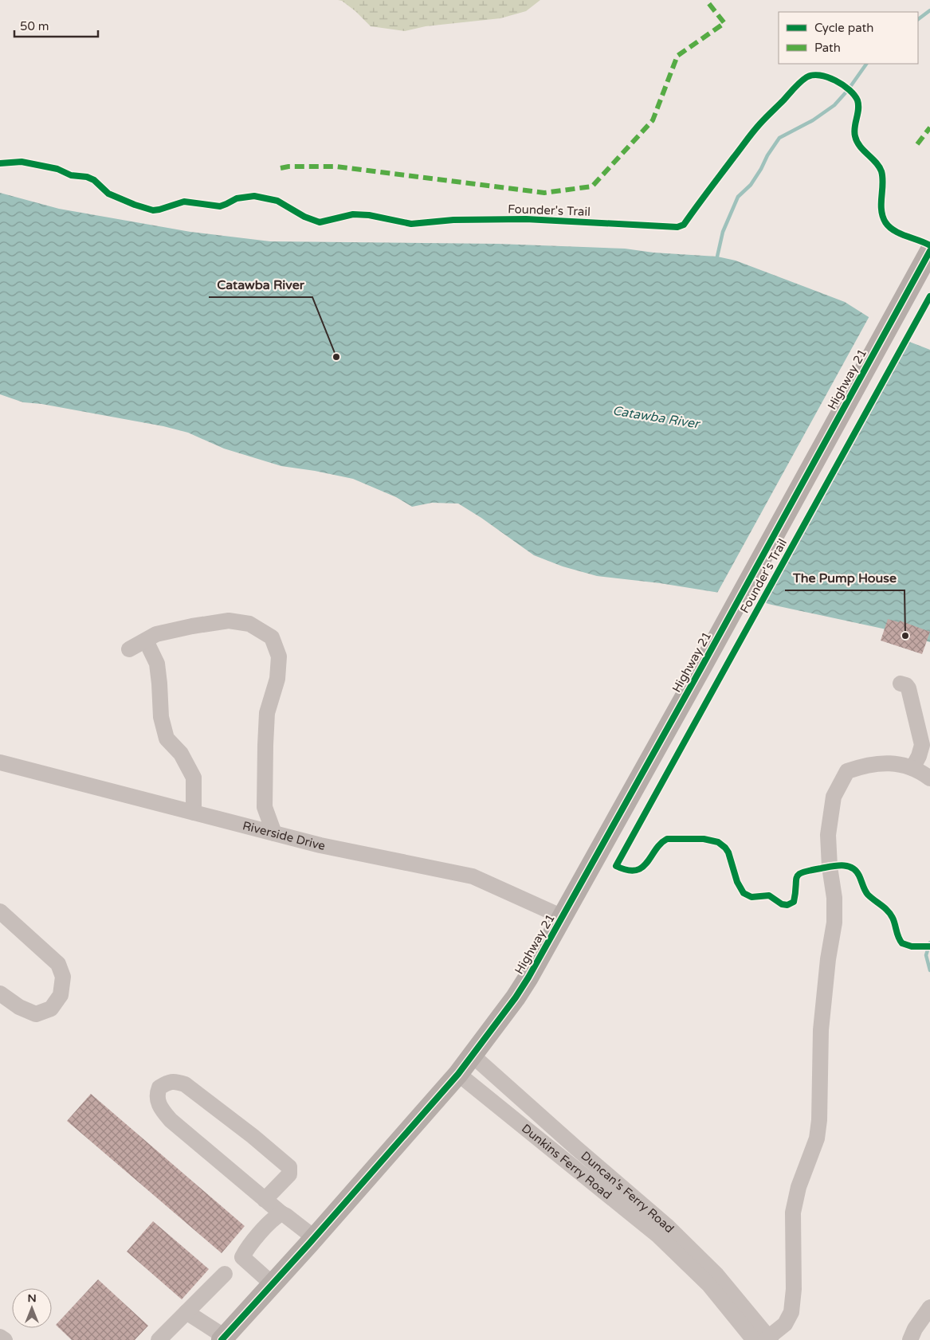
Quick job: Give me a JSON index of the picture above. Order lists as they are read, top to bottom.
{
  "streets": {
    "main road": ["Highway 21"],
    "street": ["Riverside Drive", "Dunkins Ferry Road", "Duncan's Ferry Road"],
    "cycle path": ["Founder's Trail"]
  },
  "crossings": [
    ["Highway 21", "Riverside Drive"],
    ["Highway 21", "Dunkins Ferry Road"],
    ["Highway 21", "Duncan's Ferry Road"],
    ["Dunkins Ferry Road", "Duncan's Ferry Road"]
  ],
  "water": ["Catawba River"],
  "places": ["Catawba River", "The Pump House"],
  "legend": ["Cycle path", "Path"],
  "scale_bar": "50 m",
  "north": "top"
}
